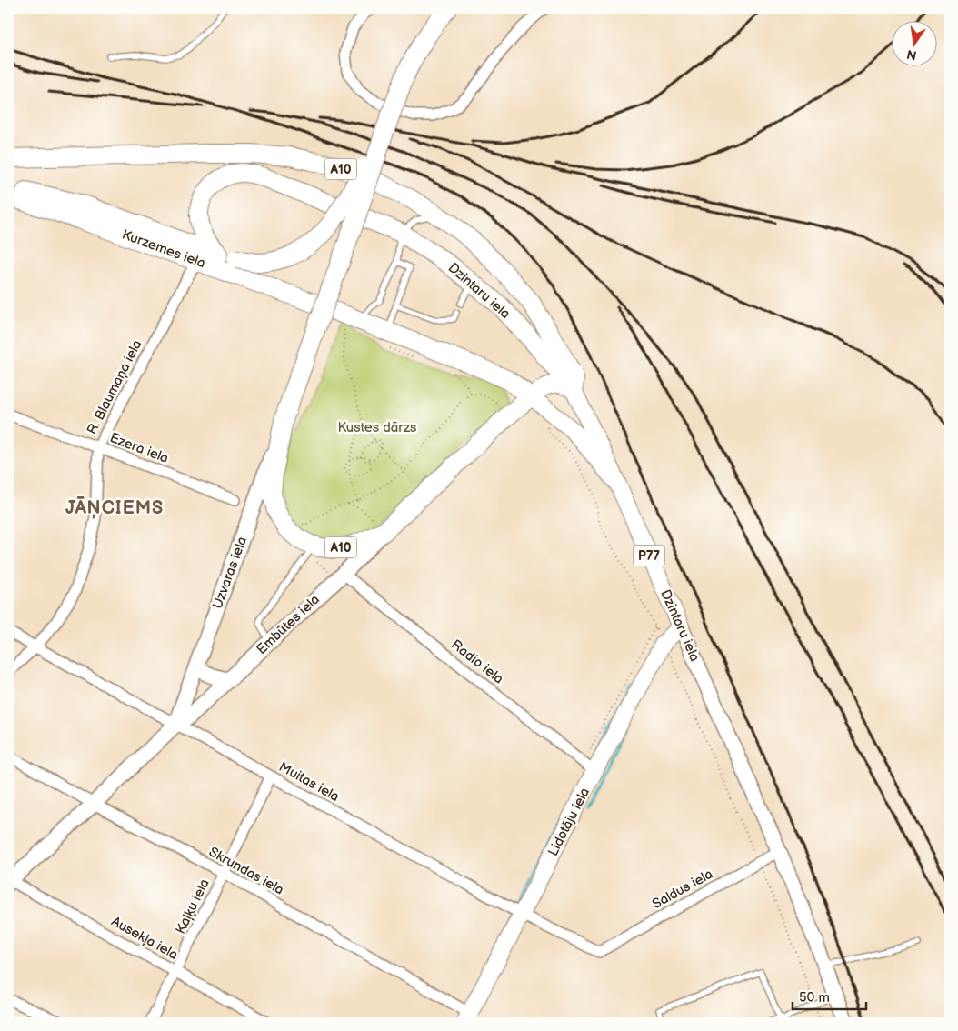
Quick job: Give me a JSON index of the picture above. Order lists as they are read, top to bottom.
{
  "streets": {
    "highway": [
      "A10",
      "Kurzemes iela",
      "Dzintaru iela",
      "Embūtes iela"
    ],
    "main road": ["P77", "Lidotāju iela"],
    "street": [
      "R. Blaumaņa iela",
      "Ezera iela",
      "Uzvaras iela",
      "Radio iela",
      "Muitas iela",
      "Skrundas iela",
      "Saldus iela",
      "Kaļķu iela",
      "Ausekļa iela"
    ]
  },
  "crossings": [
    ["A10", "Dzintaru iela"],
    ["A10", "Uzvaras iela"],
    ["A10", "Embūtes iela"],
    ["Kurzemes iela", "R. Blaumaņa iela"],
    ["Kurzemes iela", "P77"],
    ["Kurzemes iela", "Embūtes iela"],
    ["Dzintaru iela", "P77"],
    ["Dzintaru iela", "Embūtes iela"],
    ["Dzintaru iela", "Lidotāju iela"],
    ["Dzintaru iela", "Saldus iela"],
    ["R. Blaumaņa iela", "Ezera iela"],
    ["R. Blaumaņa iela", "Muitas iela"],
    ["P77", "Embūtes iela"],
    ["Uzvaras iela", "Embūtes iela"],
    ["Uzvaras iela", "Muitas iela"],
    ["Embūtes iela", "Radio iela"],
    ["Embūtes iela", "Muitas iela"],
    ["Embūtes iela", "Skrundas iela"],
    ["Embūtes iela", "Ausekļa iela"],
    ["Radio iela", "Lidotāju iela"],
    ["Muitas iela", "Lidotāju iela"],
    ["Muitas iela", "Saldus iela"],
    ["Muitas iela", "Kaļķu iela"],
    ["Lidotāju iela", "Skrundas iela"],
    ["Skrundas iela", "Kaļķu iela"],
    ["Kaļķu iela", "Ausekļa iela"]
  ],
  "districts": ["JĀŅCIEMS"],
  "parks": ["Kustes dārzs"],
  "scale_bar": "50 m",
  "north": "bottom"
}
